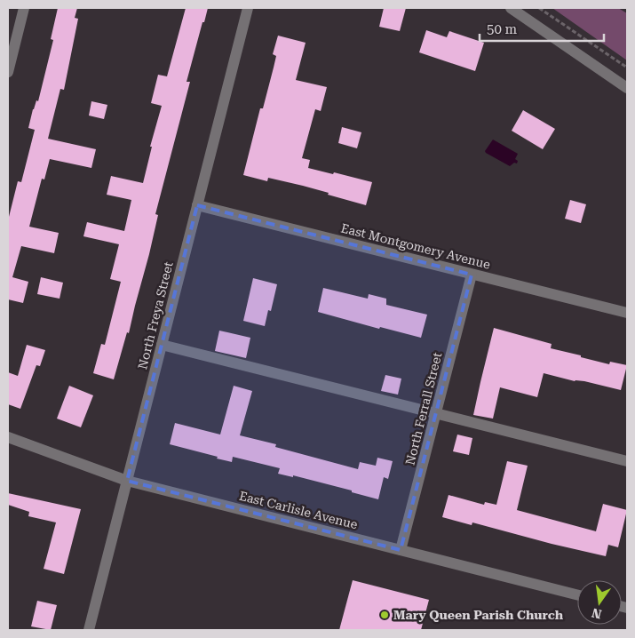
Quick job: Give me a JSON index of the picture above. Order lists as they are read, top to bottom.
{
  "streets": {
    "street": [
      "East Montgomery Avenue",
      "North Freya Street",
      "North Ferrall Street",
      "East Carlisle Avenue"
    ]
  },
  "crossings": [
    ["East Montgomery Avenue", "North Freya Street"],
    ["East Montgomery Avenue", "North Ferrall Street"],
    ["North Freya Street", "East Carlisle Avenue"],
    ["North Ferrall Street", "East Carlisle Avenue"]
  ],
  "places": ["Mary Queen Parish Church"],
  "scale_bar": "50 m",
  "north": "bottom"
}
